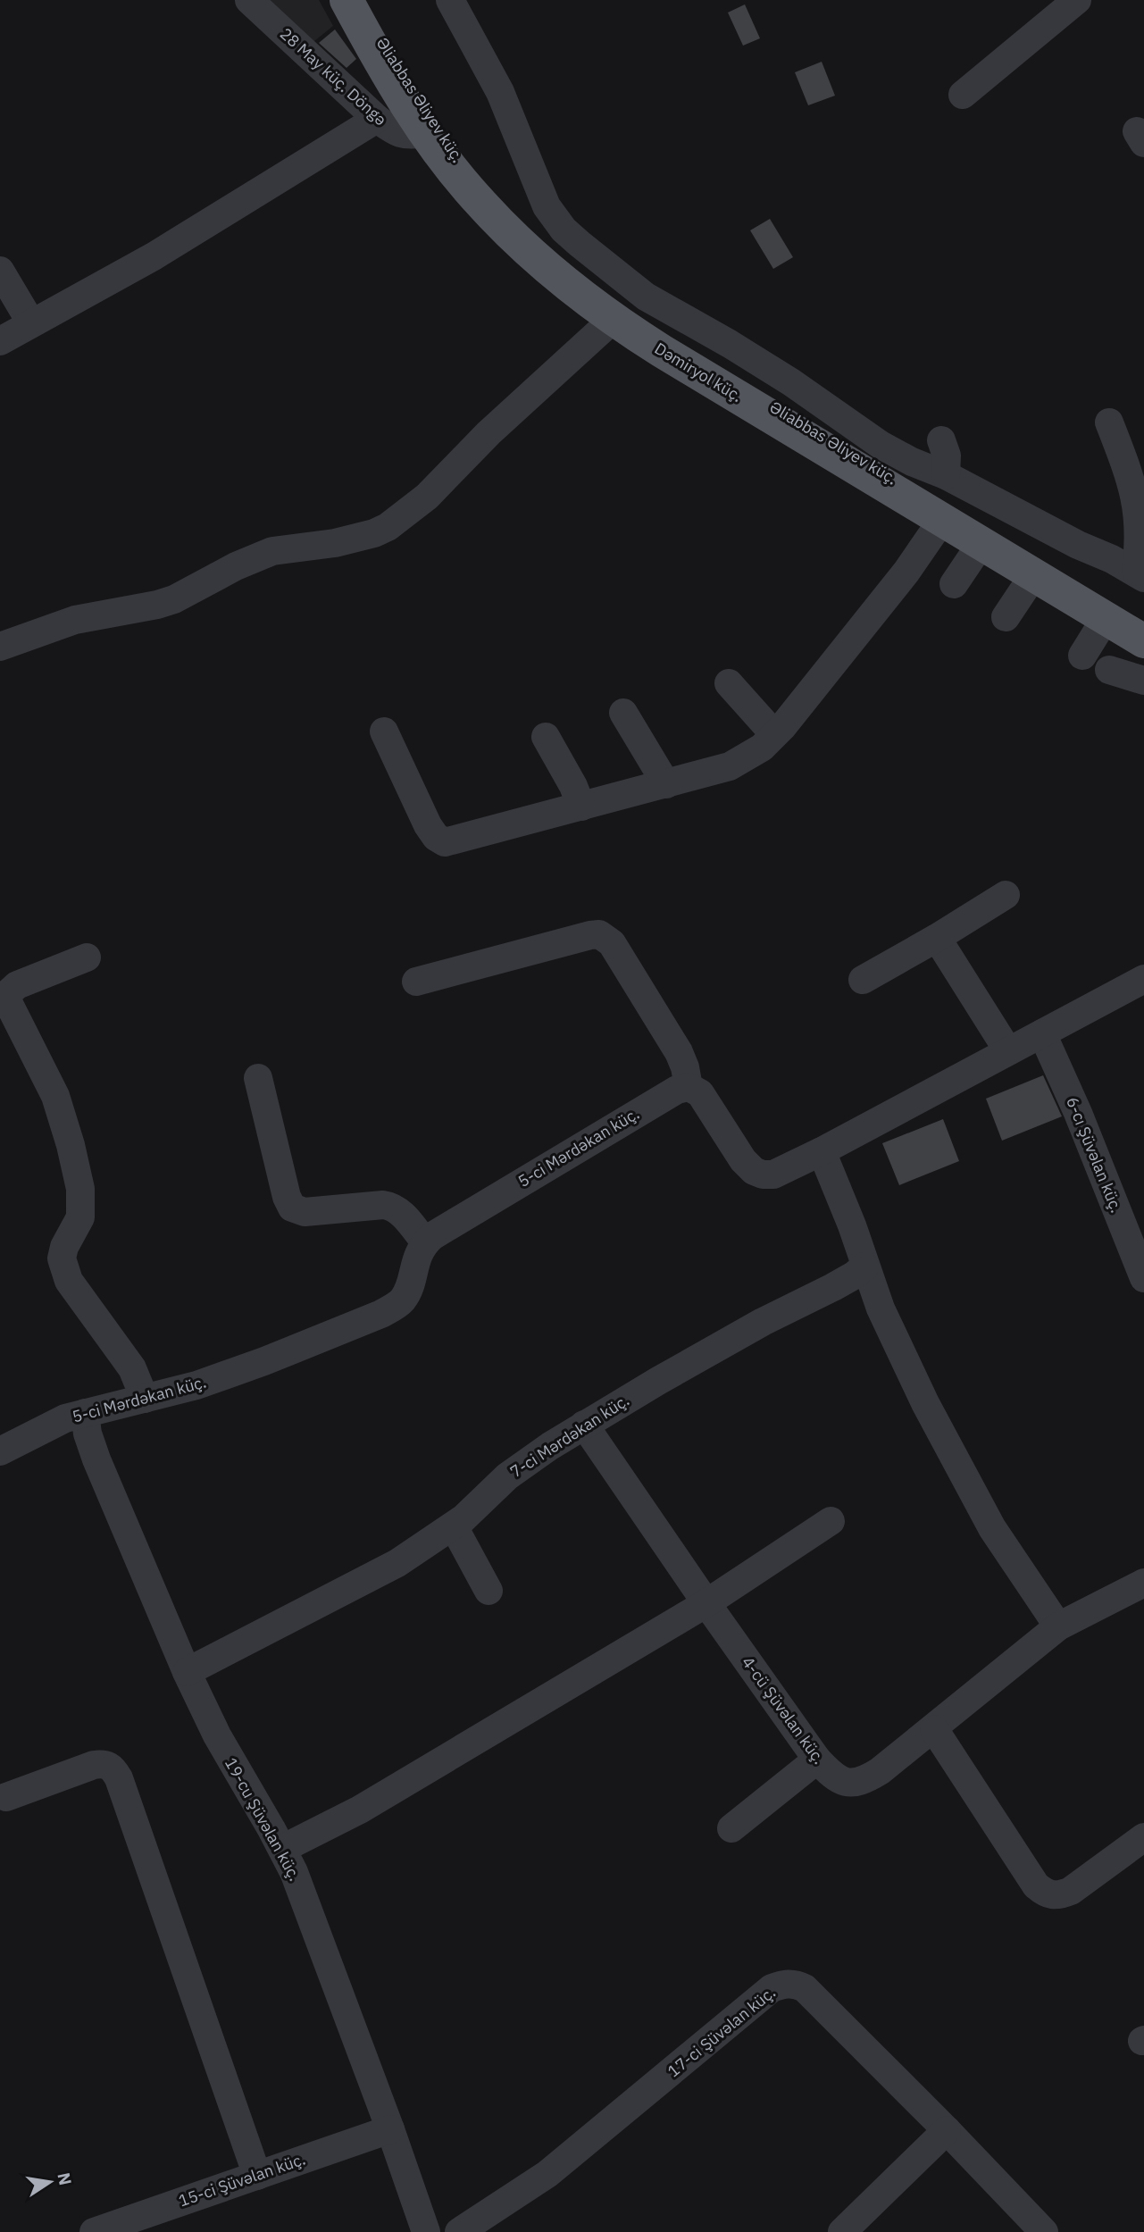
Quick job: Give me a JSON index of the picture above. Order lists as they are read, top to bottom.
{
  "streets": {
    "main road": ["Əliabbas Əliyev küç.", "Dəmiryol küç."],
    "street": [
      "28 May küç. Döngə",
      "5-ci Mərdəkan küç.",
      "6-cı Şüvəlan küç.",
      "7-ci Mərdəkan küç.",
      "4-cü Şüvəlan küç.",
      "19-cu Şüvəlan küç.",
      "17-ci Şüvəlan küç.",
      "15-ci Şüvəlan küç."
    ]
  },
  "crossings": [
    ["28 May küç. Döngə", "Dəmiryol küç."],
    ["5-ci Mərdəkan küç.", "19-cu Şüvəlan küç."],
    ["7-ci Mərdəkan küç.", "4-cü Şüvəlan küç."],
    ["7-ci Mərdəkan küç.", "19-cu Şüvəlan küç."],
    ["19-cu Şüvəlan küç.", "15-ci Şüvəlan küç."]
  ],
  "north": "right"
}
